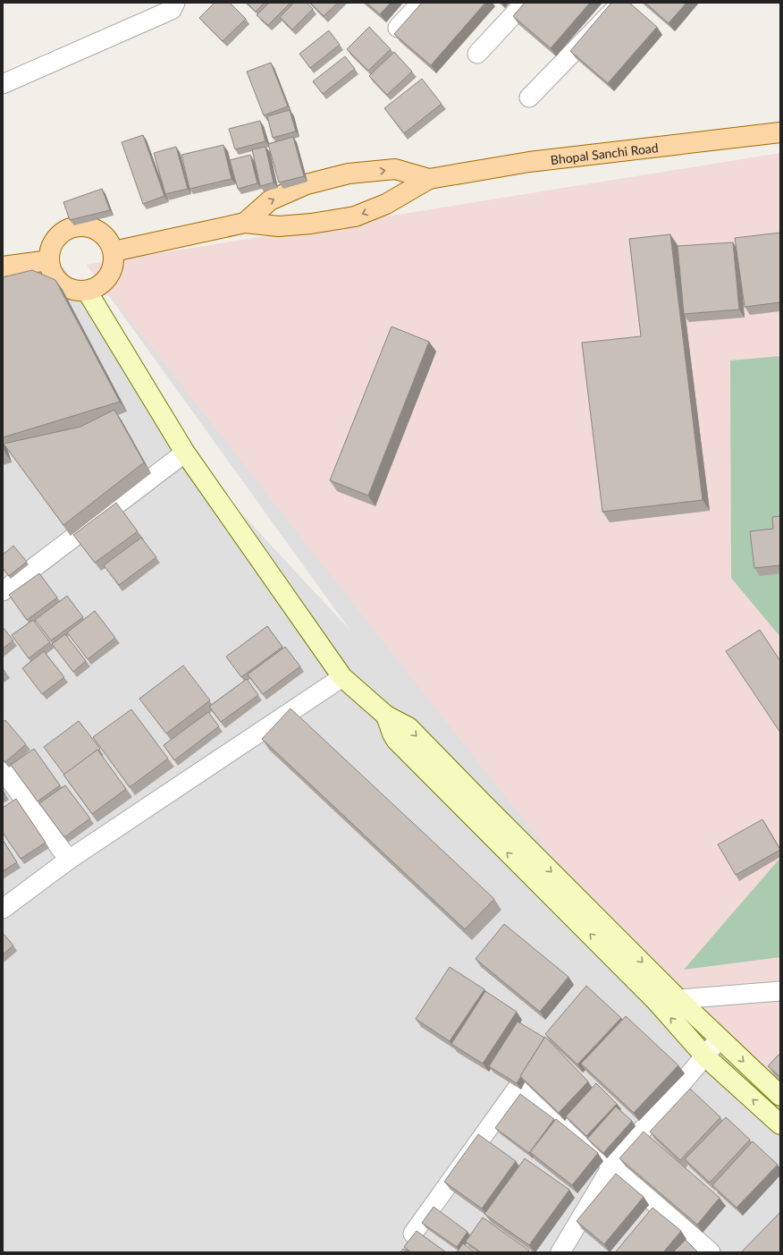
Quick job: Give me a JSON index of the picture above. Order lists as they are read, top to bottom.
{
  "streets": {
    "main road": ["Bhopal Sanchi Road"]
  }
}
